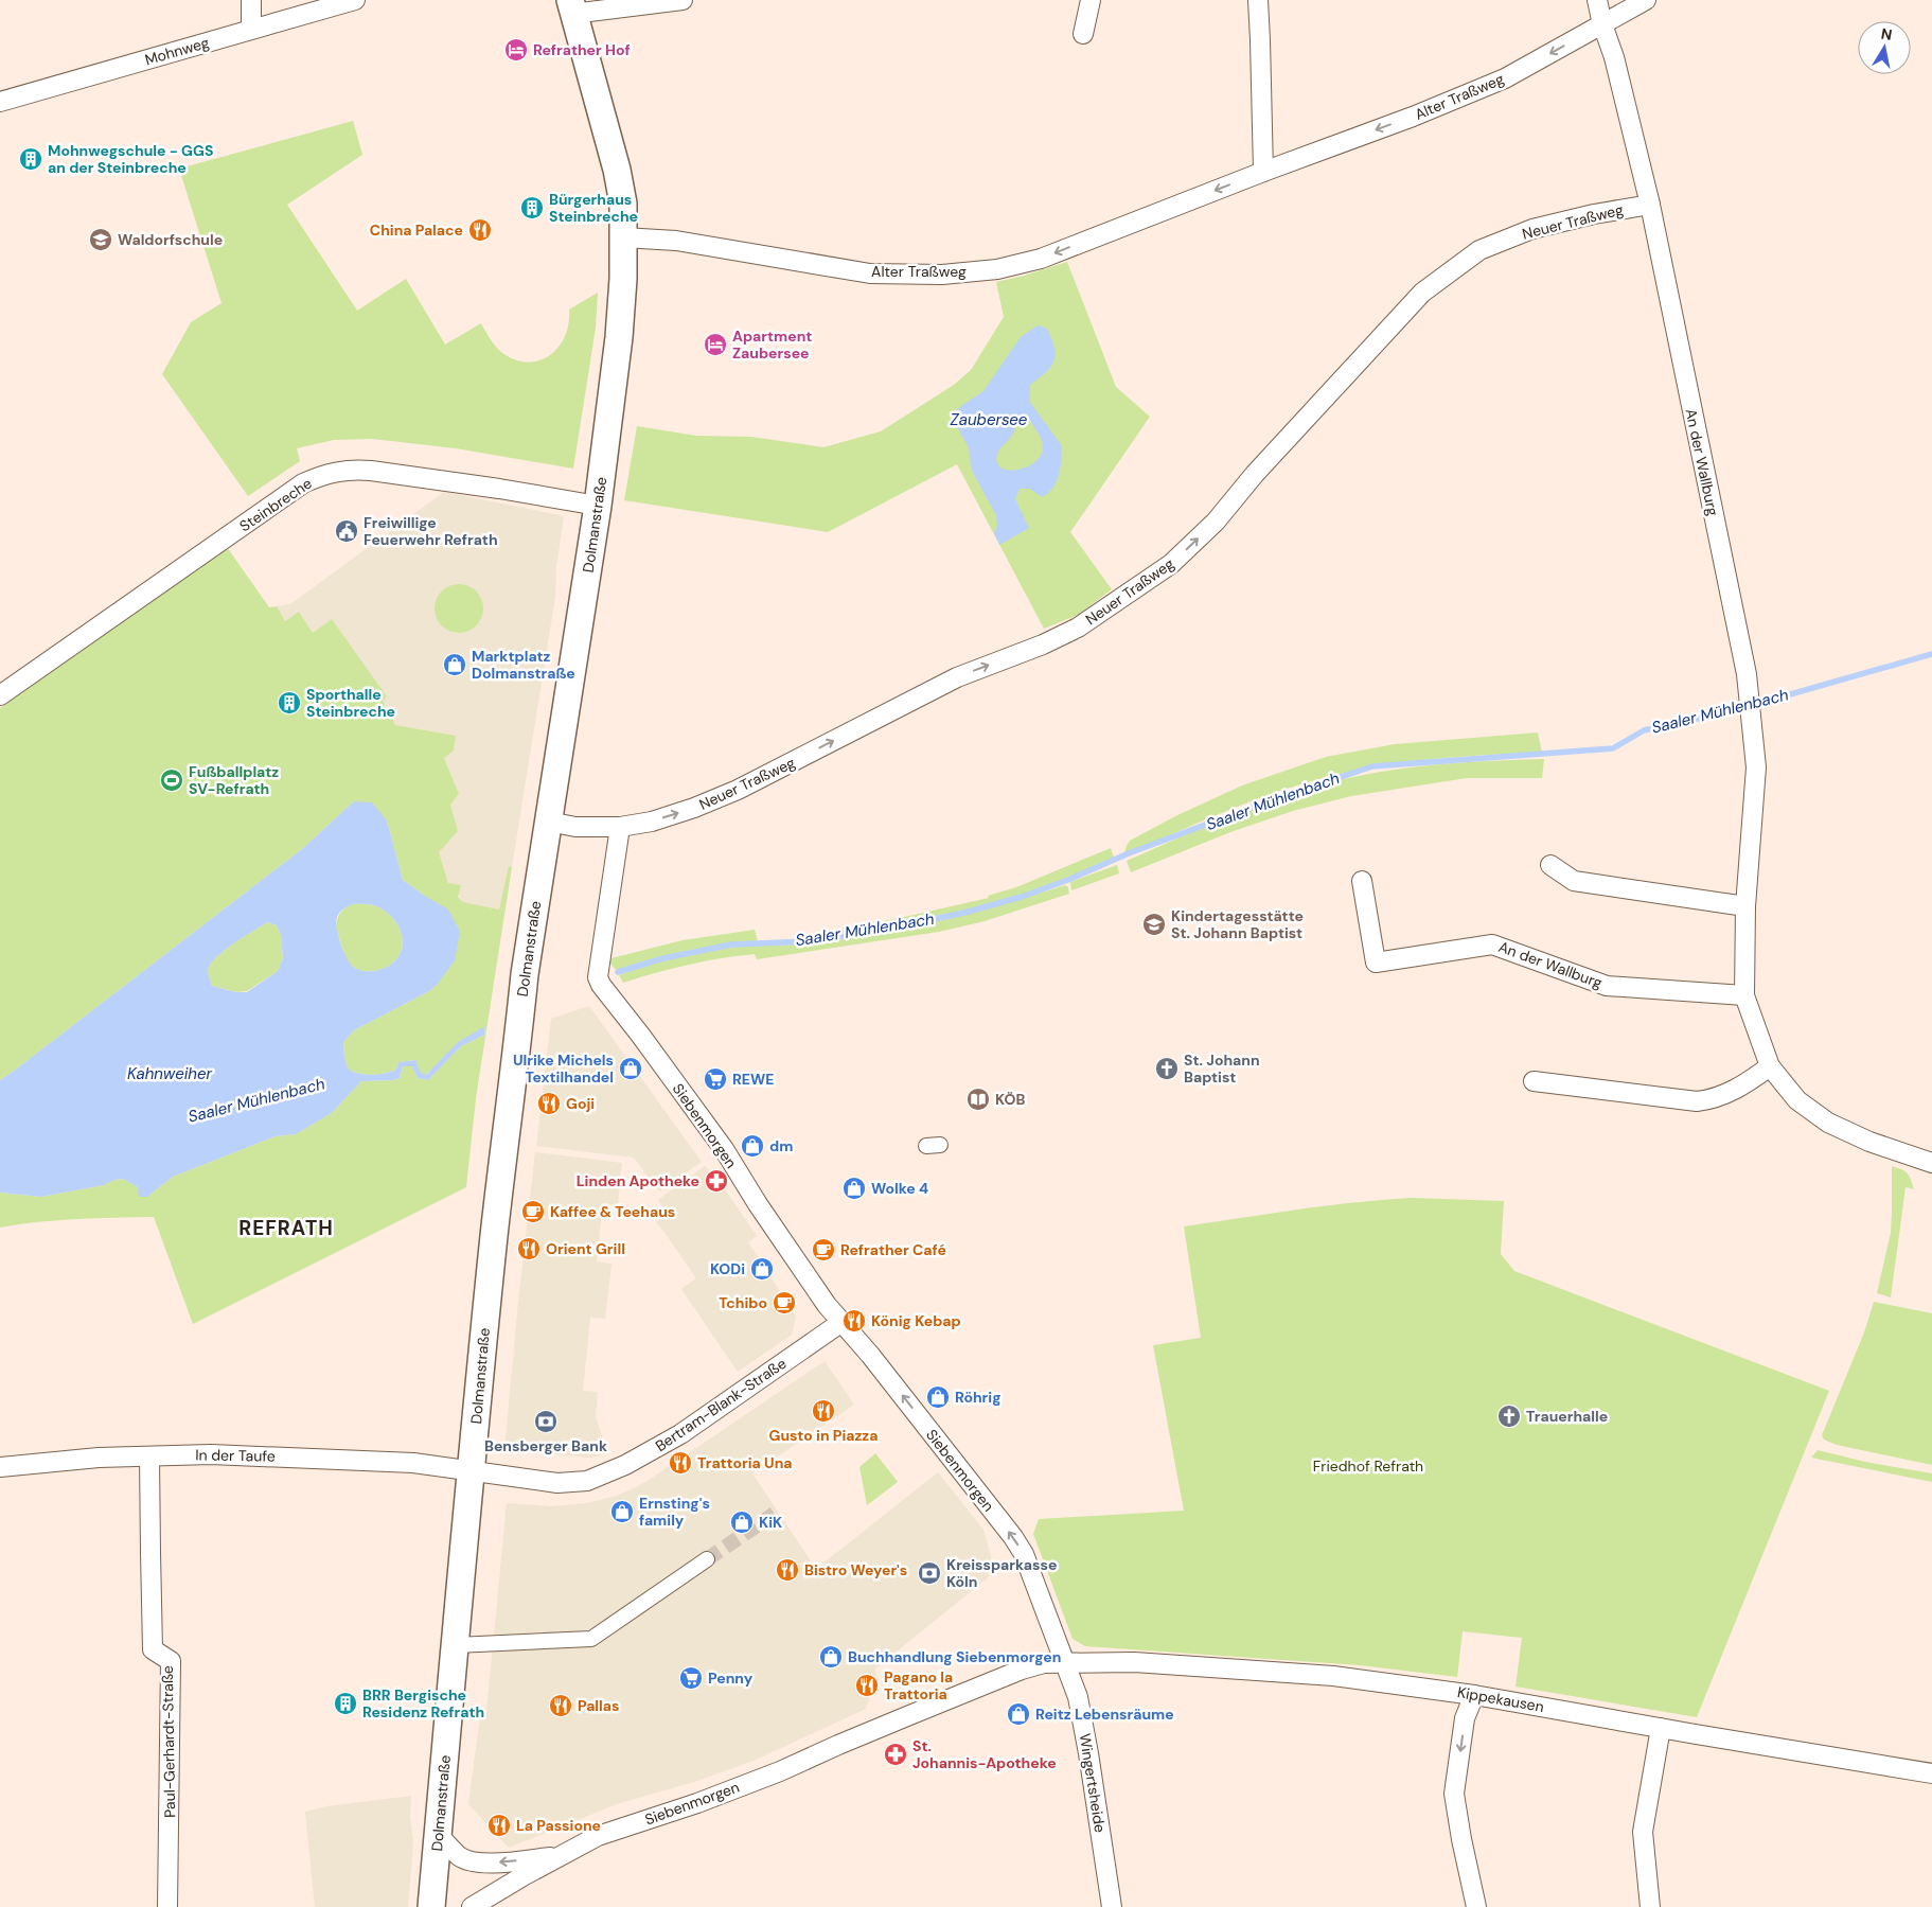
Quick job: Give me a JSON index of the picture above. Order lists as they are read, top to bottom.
{
  "streets": {
    "main road": ["Dolmanstraße"],
    "street": [
      "Mohnweg",
      "Alter Traßweg",
      "Neuer Traßweg",
      "An der Wallburg",
      "Steinbreche",
      "Siebenmorgen",
      "Bertram-Blank-Straße",
      "In der Taufe",
      "Kippekausen",
      "Paul-Gerhardt-Straße",
      "Wingertsheide"
    ]
  },
  "crossings": [
    ["Alter Traßweg", "An der Wallburg"],
    ["Alter Traßweg", "Dolmanstraße"],
    ["Neuer Traßweg", "An der Wallburg"],
    ["Neuer Traßweg", "Dolmanstraße"],
    ["Neuer Traßweg", "Siebenmorgen"],
    ["Steinbreche", "Dolmanstraße"],
    ["Dolmanstraße", "Siebenmorgen"],
    ["Dolmanstraße", "Bertram-Blank-Straße"],
    ["Dolmanstraße", "In der Taufe"],
    ["Siebenmorgen", "Bertram-Blank-Straße"],
    ["Siebenmorgen", "Kippekausen"],
    ["Siebenmorgen", "Wingertsheide"],
    ["Bertram-Blank-Straße", "In der Taufe"],
    ["In der Taufe", "Paul-Gerhardt-Straße"],
    ["Kippekausen", "Wingertsheide"]
  ],
  "one_way": ["Alter Traßweg", "Neuer Traßweg"],
  "districts": ["REFRATH"],
  "water": ["Zaubersee", "Saaler Mühlenbach", "Kahnweiher"],
  "parks": ["Friedhof Refrath"],
  "places": {
    "hotel": ["Refrather Hof", "Apartment Zaubersee"],
    "building": [
      "Mohnwegschule - GGS an der Steinbreche",
      "Bürgerhaus Steinbreche",
      "Sporthalle Steinbreche",
      "BRR Bergische Residenz Refrath"
    ],
    "restaurant": [
      "China Palace",
      "Goji",
      "Orient Grill",
      "König Kebap",
      "Gusto in Piazza",
      "Trattoria Una",
      "Bistro Weyer's",
      "Pagano la Trattoria",
      "Pallas",
      "La Passione"
    ],
    "school or university": ["Waldorfschule", "Kindertagesstätte St. Johann Baptist"],
    "public building": ["Freiwillige Feuerwehr Refrath"],
    "shop": [
      "Marktplatz Dolmanstraße",
      "Ulrike Michels Textilhandel",
      "dm",
      "Wolke 4",
      "KODi",
      "Röhrig",
      "Ernsting's family",
      "KiK",
      "Buchhandlung Siebenmorgen",
      "Reitz Lebensräume"
    ],
    "sports": ["Fußballplatz SV-Refrath"],
    "church": ["St. Johann Baptist", "Trauerhalle"],
    "supermarket": ["REWE", "Penny"],
    "library": ["KÖB"],
    "pharmacy": ["Linden Apotheke", "St. Johannis-Apotheke"],
    "cafe": ["Kaffee & Teehaus", "Refrather Café", "Tchibo"],
    "bank": ["Bensberger Bank", "Kreissparkasse Köln"]
  },
  "north": "top"
}
